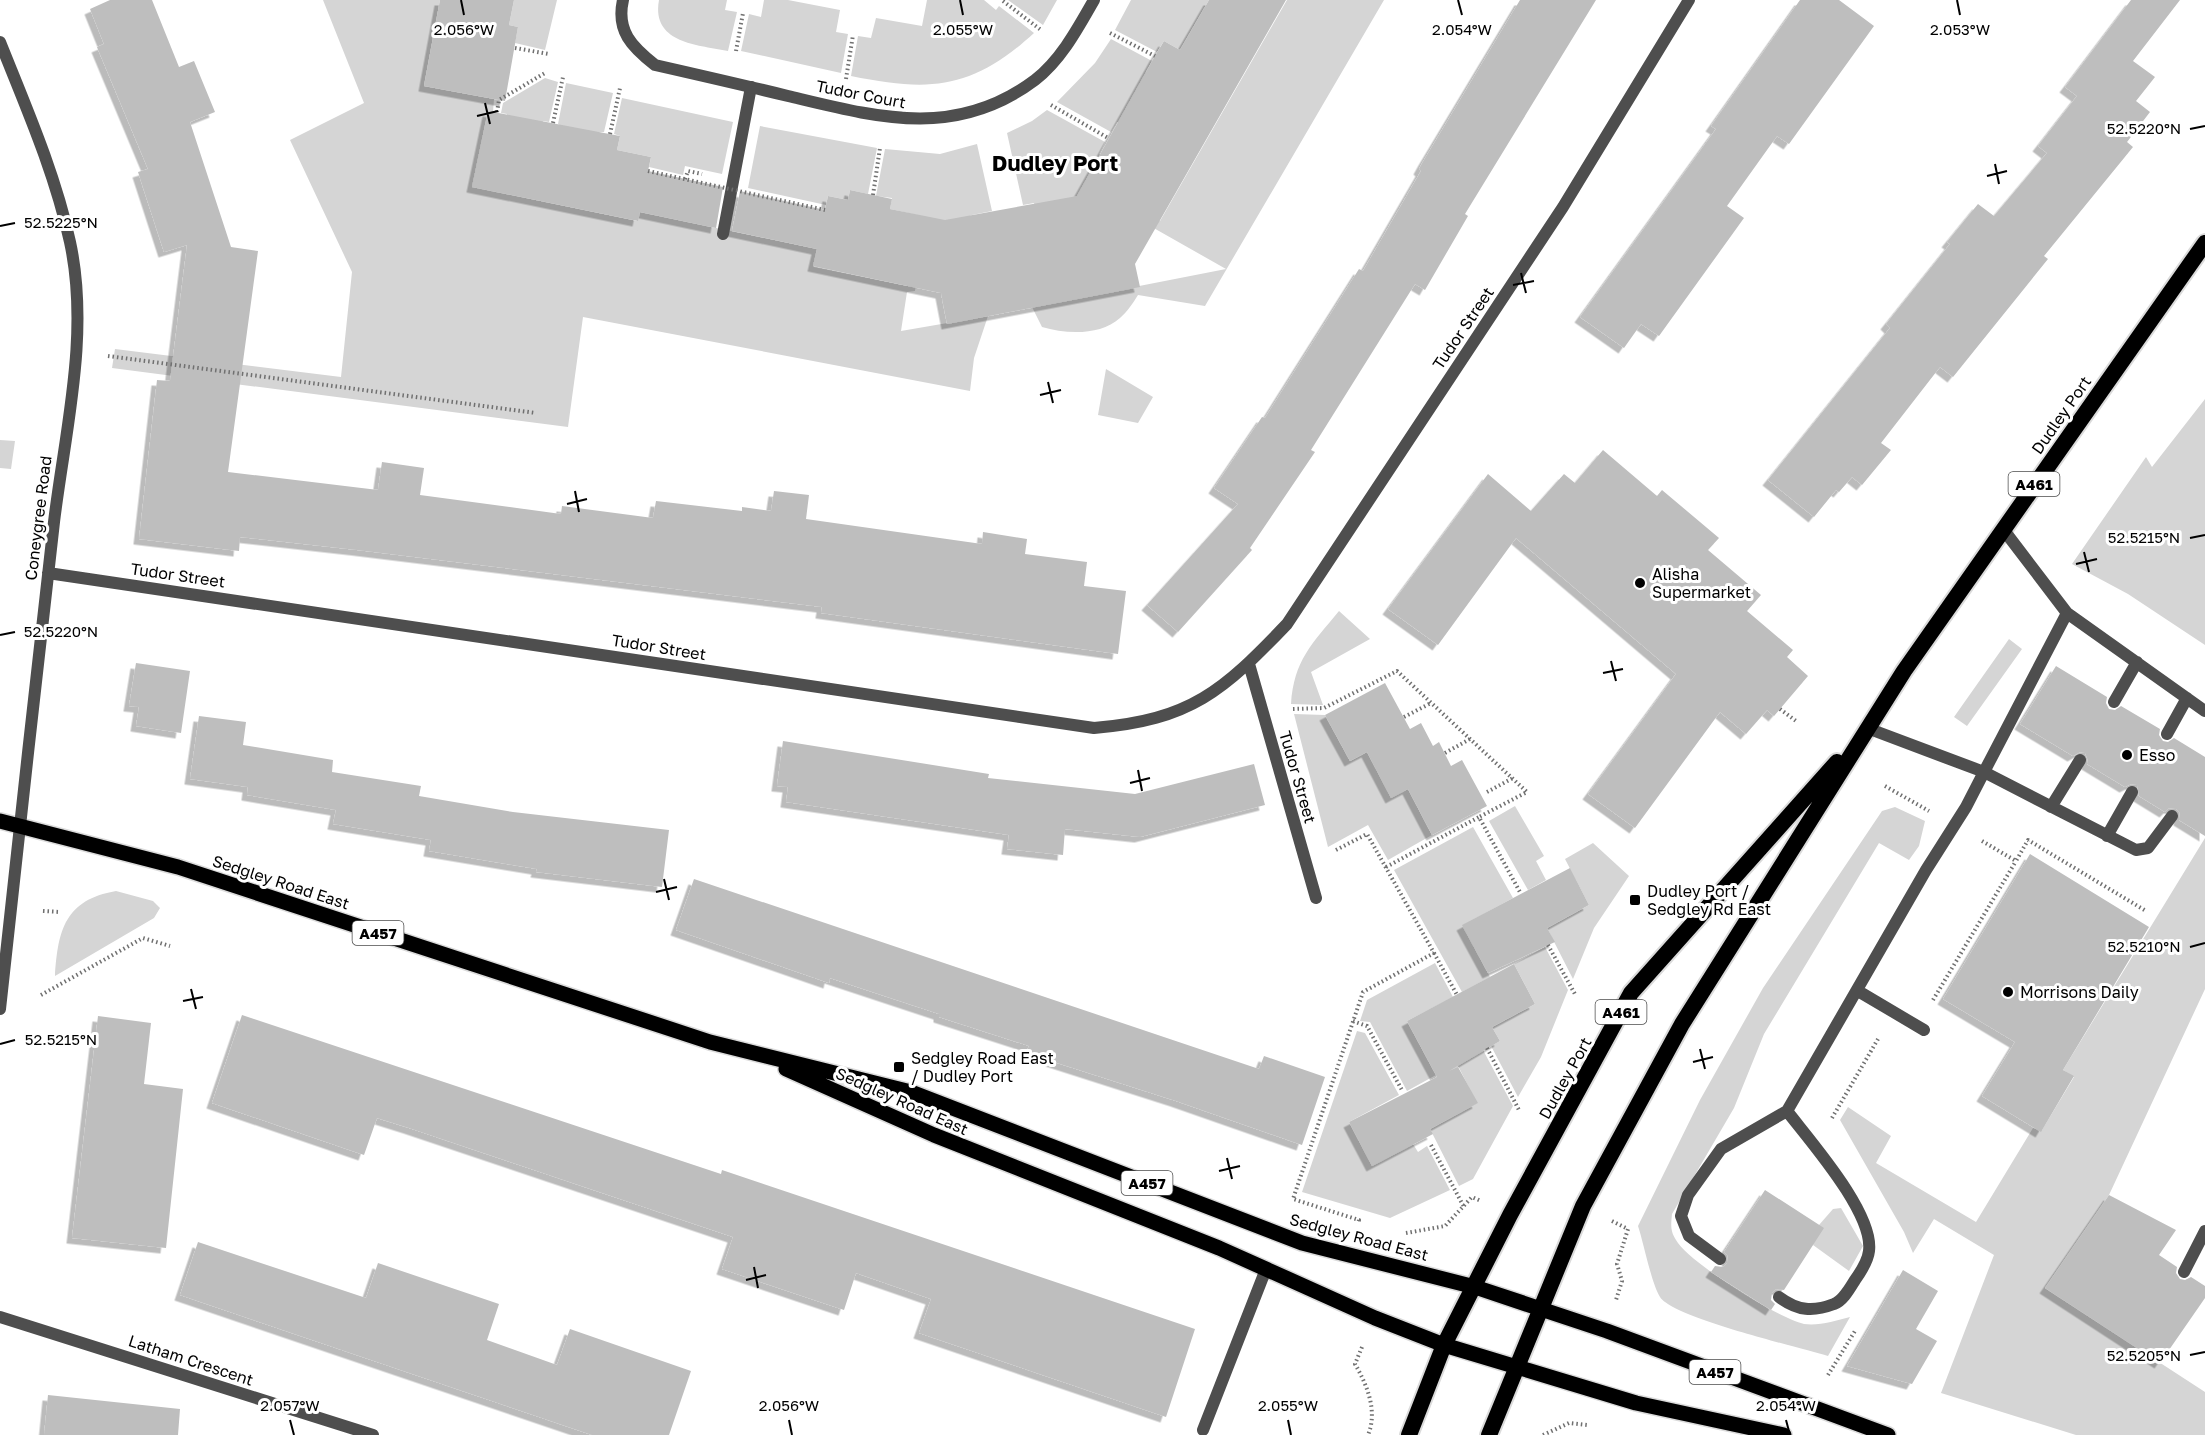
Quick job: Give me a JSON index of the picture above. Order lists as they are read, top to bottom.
{
  "streets": {
    "highway": ["Dudley Port", "A461"],
    "main road": ["Sedgley Road East", "A457"],
    "street": [
      "Tudor Court",
      "Tudor Street",
      "Coneygree Road",
      "Latham Crescent"
    ]
  },
  "crossings": [
    ["Tudor Street", "Coneygree Road"],
    ["Dudley Port", "Sedgley Road East"],
    ["Coneygree Road", "Sedgley Road East"]
  ],
  "districts": ["Dudley Port"],
  "places": {
    "other": ["Alisha Supermarket", "Esso", "Morrisons Daily"],
    "transit": ["Dudley Port / Sedgley Rd East", "Sedgley Road East / Dudley Port"]
  },
  "coordinates": [
    "2.056°W",
    "2.055°W",
    "2.054°W",
    "2.053°W",
    "52.5220°N",
    "52.5225°N",
    "52.5215°N",
    "52.5210°N",
    "52.5205°N",
    "2.057°W"
  ]
}
